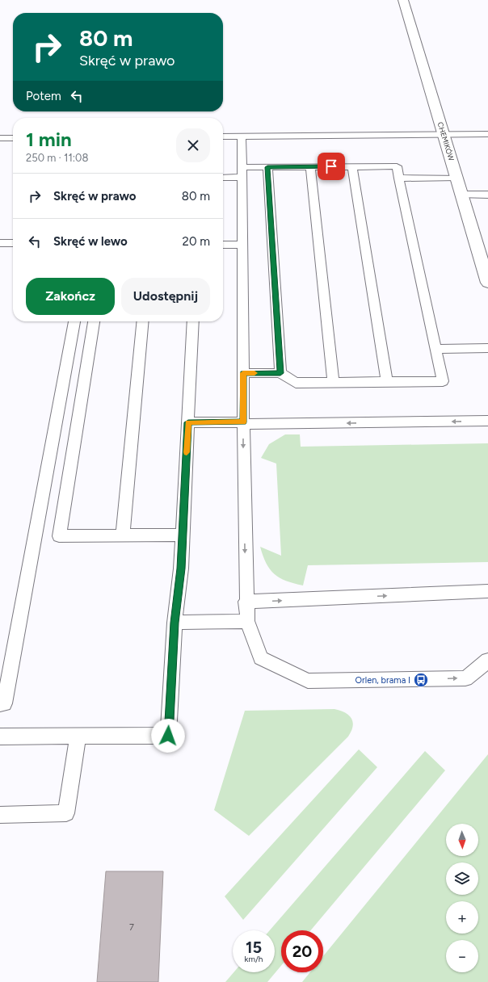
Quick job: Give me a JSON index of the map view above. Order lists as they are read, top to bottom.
{
  "streets": {
    "street": ["CHEMIKÓW"]
  },
  "places": {
    "bus stop": ["Orlen, brama I"]
  },
  "house_numbers": ["7"],
  "north": "bottom",
  "page": {
    "turn": ["80 m", "Skręć w prawo"],
    "then": "Potem",
    "heading": ["1 min", "250 m · 11:08"],
    "list": [
      {
        "name": "Skręć w prawo",
        "value": "80 m"
      },
      {
        "name": "Skręć w lewo",
        "value": "20 m"
      }
    ],
    "buttons": ["Zakończ", "Udostępnij"],
    "map_buttons": ["+", "−"],
    "speed": "15 km/h",
    "limit": "20"
  }
}
